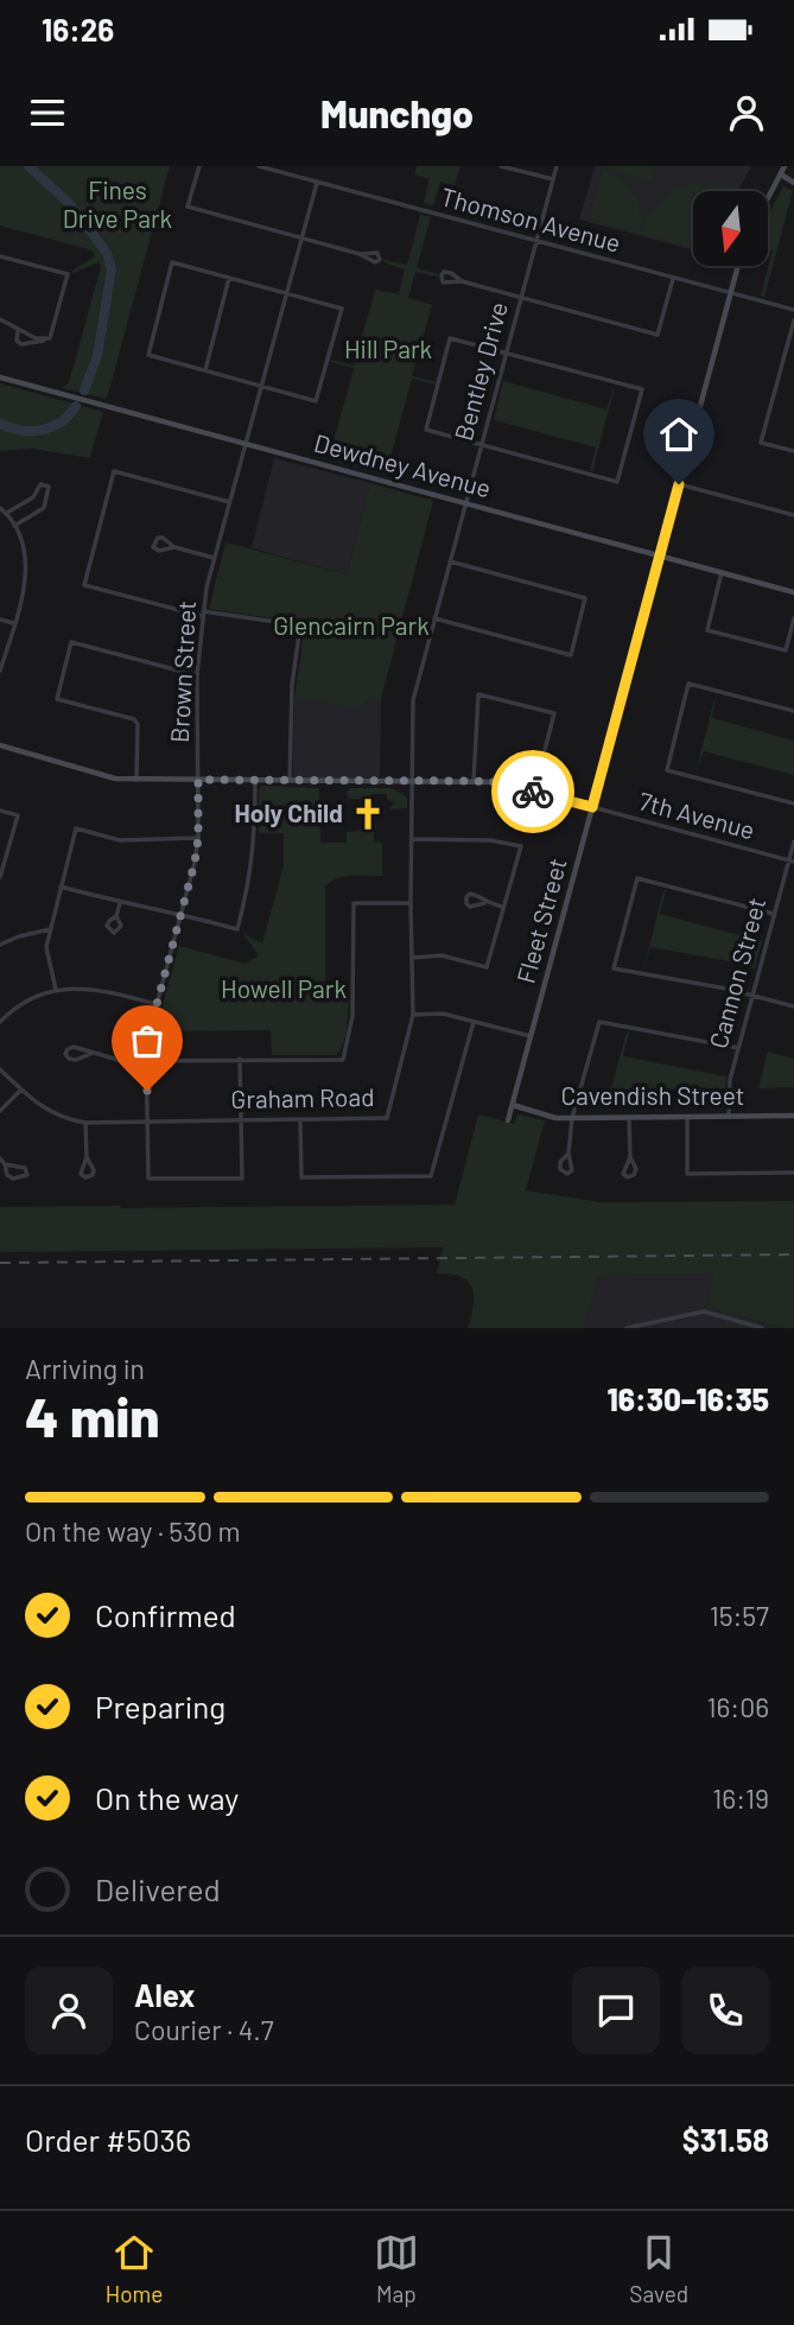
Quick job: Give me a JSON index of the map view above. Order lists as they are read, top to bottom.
{
  "streets": {
    "street": [
      "Thomson Avenue",
      "Bentley Drive",
      "Dewdney Avenue",
      "Brown Street",
      "7th Avenue",
      "Fleet Street",
      "Cannon Street",
      "Cavendish Street",
      "Graham Road"
    ]
  },
  "crossings": [
    ["Thomson Avenue", "Bentley Drive"],
    ["Thomson Avenue", "Brown Street"],
    ["Thomson Avenue", "Fleet Street"],
    ["Bentley Drive", "Dewdney Avenue"],
    ["Bentley Drive", "7th Avenue"],
    ["Bentley Drive", "Graham Road"],
    ["Dewdney Avenue", "Brown Street"],
    ["Dewdney Avenue", "Fleet Street"],
    ["Brown Street", "7th Avenue"],
    ["Brown Street", "Graham Road"],
    ["7th Avenue", "Fleet Street"],
    ["7th Avenue", "Cannon Street"],
    ["7th Avenue", "Graham Road"],
    ["Fleet Street", "Cavendish Street"],
    ["Cannon Street", "Cavendish Street"]
  ],
  "parks": [
    "Fines Drive Park",
    "Hill Park",
    "Glencairn Park",
    "Howell Park"
  ],
  "places": {
    "church": ["Holy Child"]
  },
  "north": "bottom",
  "page": {
    "status": "16:26",
    "header": "Munchgo",
    "heading": ["4 min", "Arriving in", "16:30–16:35"],
    "panel": [
      "Alex",
      "Courier · 4.7",
      "Order #5036",
      "$31.58"
    ],
    "bar": "On the way · 530 m",
    "list": [
      ["Confirmed", "15:57"],
      ["Preparing", "16:06"],
      ["On the way", "16:19"],
      "Delivered"
    ],
    "tabs": ["Home", "Map", "Saved"]
  }
}
